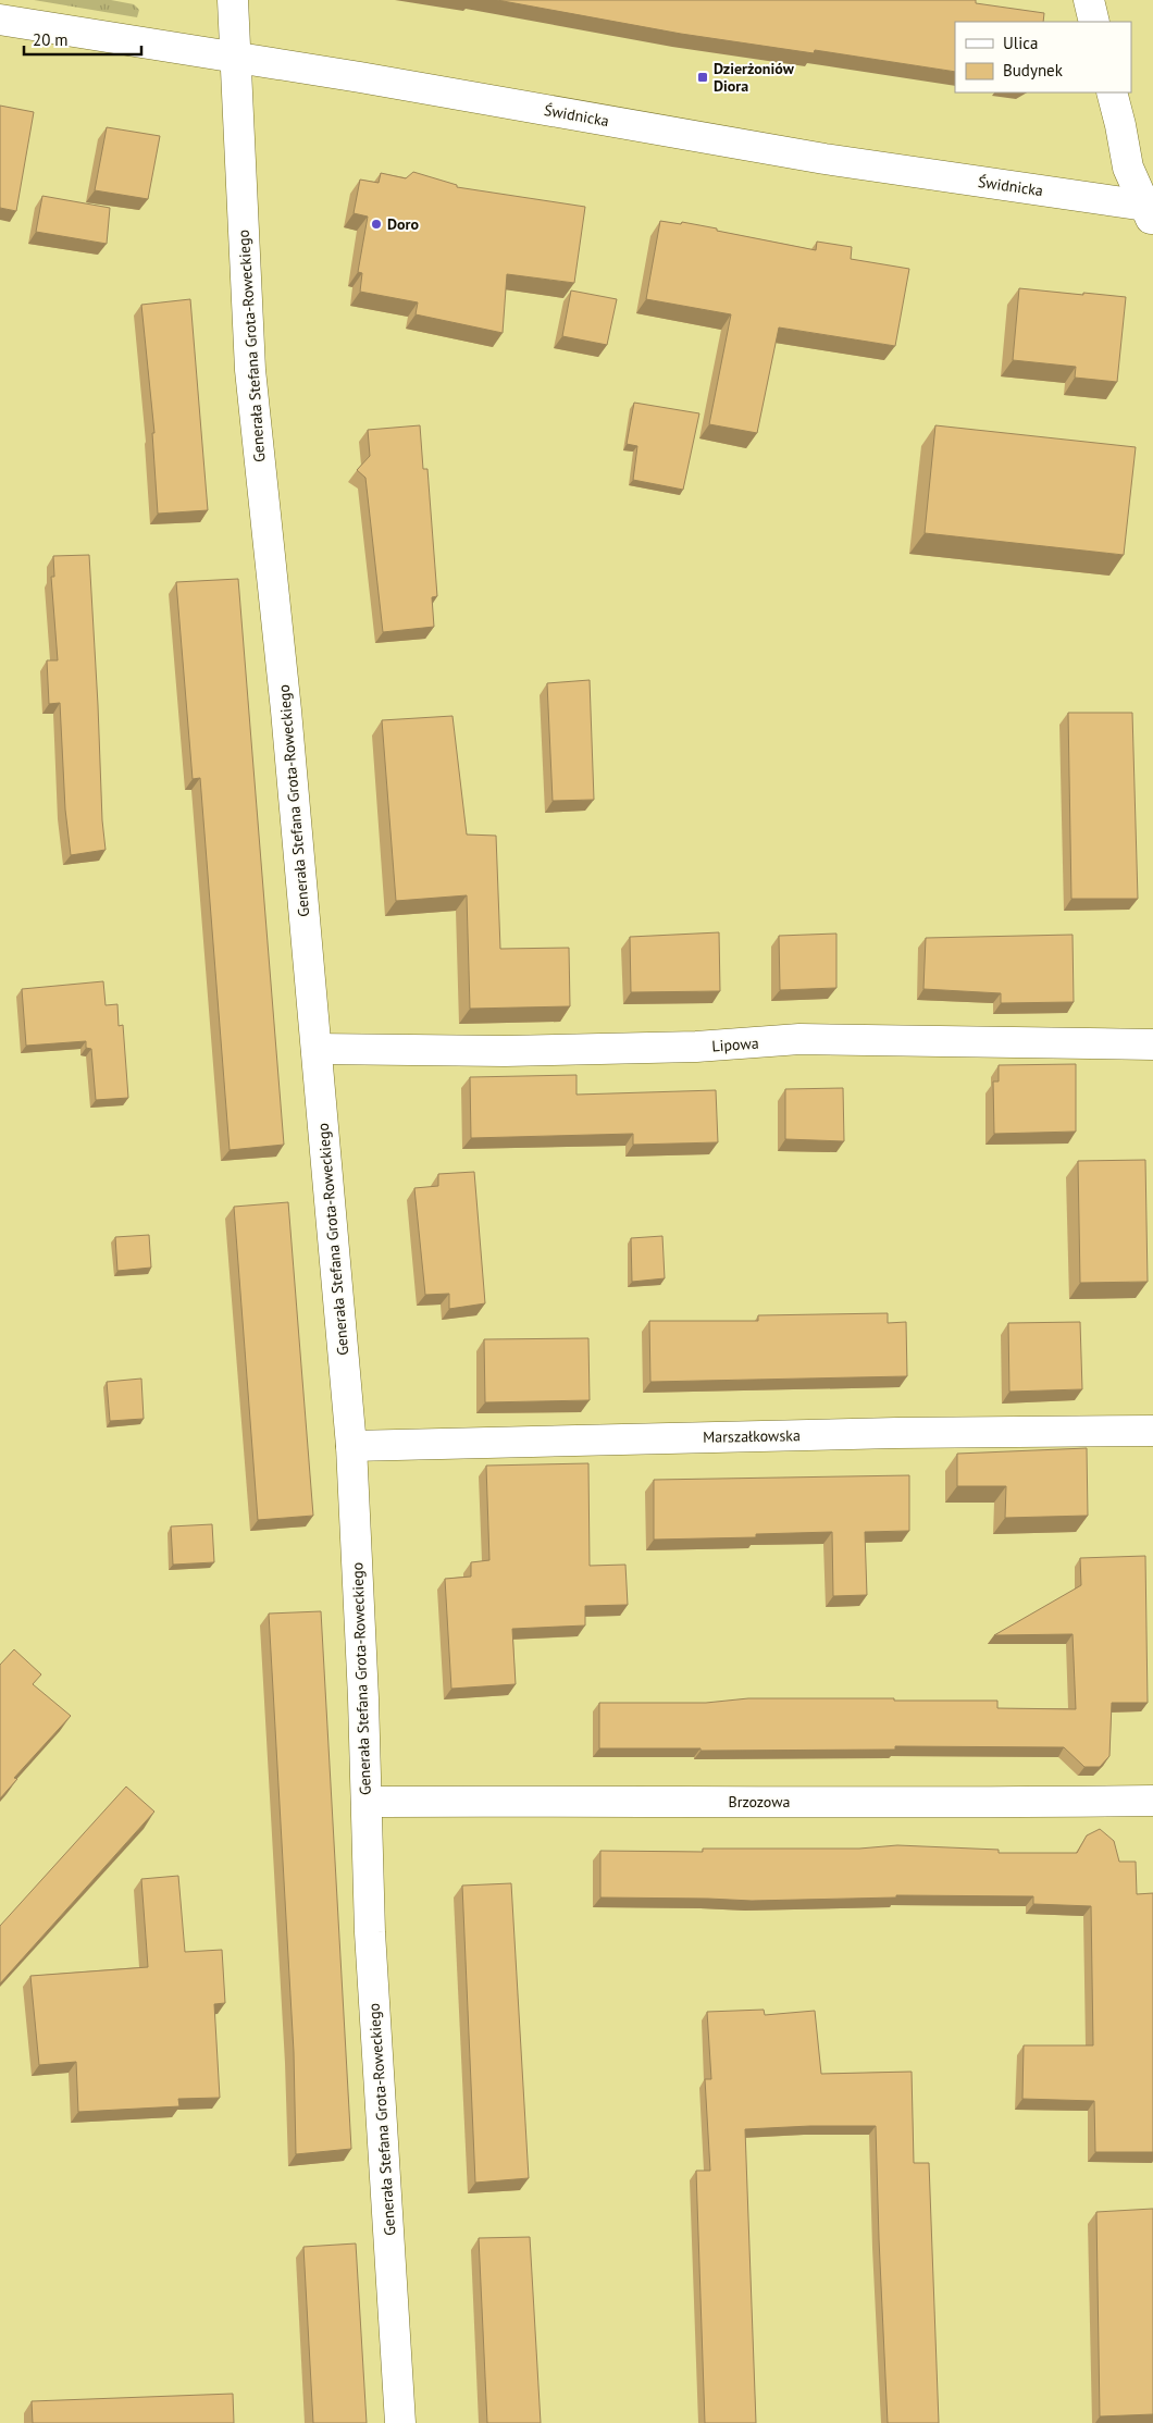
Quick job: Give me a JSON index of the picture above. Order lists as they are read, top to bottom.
{
  "streets": {
    "street": [
      "Świdnicka",
      "Generała Stefana Grota-Roweckiego",
      "Lipowa",
      "Marszałkowska",
      "Brzozowa"
    ]
  },
  "crossings": [
    ["Świdnicka", "Generała Stefana Grota-Roweckiego"],
    ["Generała Stefana Grota-Roweckiego", "Lipowa"],
    ["Generała Stefana Grota-Roweckiego", "Marszałkowska"],
    ["Generała Stefana Grota-Roweckiego", "Brzozowa"]
  ],
  "places": {
    "transit": ["Dzierżoniów Diora"],
    "other": ["Doro"]
  },
  "legend": ["Ulica", "Budynek"],
  "scale_bar": "20 m"
}
